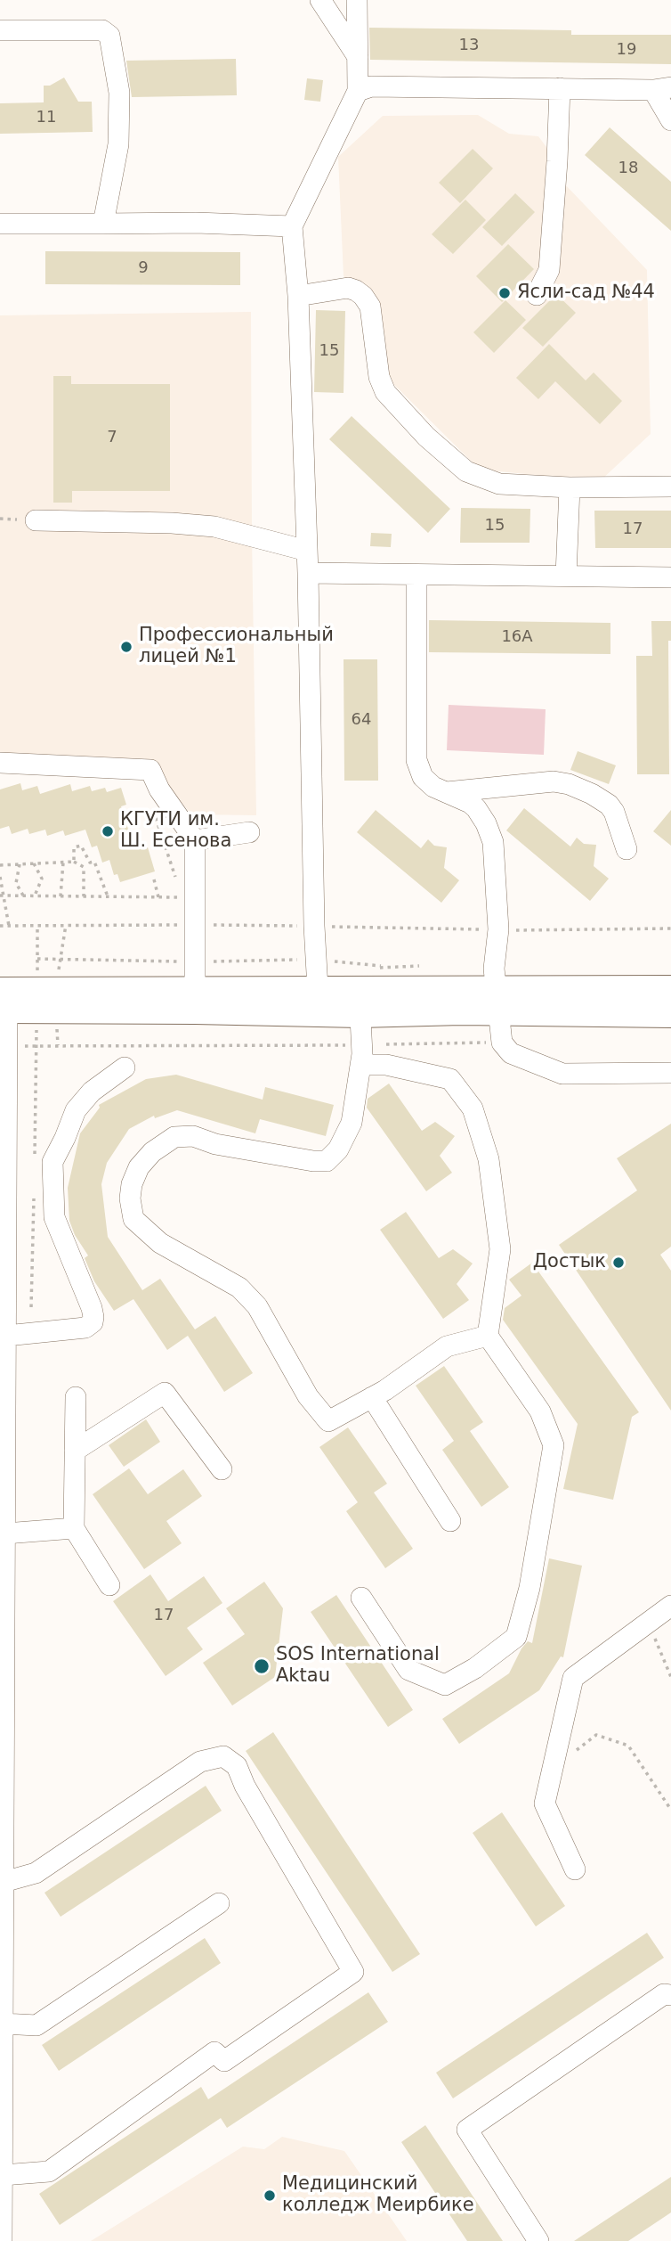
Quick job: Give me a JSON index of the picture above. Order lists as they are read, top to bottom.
{
  "places": [
    "Ясли-сад №44",
    "Профессиональный лицей №1",
    "КГУТИ им. Ш. Есенова",
    "Достык",
    "SOS International Aktau",
    "Медицинский колледж Меирбике"
  ],
  "house_numbers": [
    "13",
    "19",
    "11",
    "18",
    "9",
    "15",
    "7",
    "15",
    "17",
    "16А",
    "64",
    "17"
  ]
}
